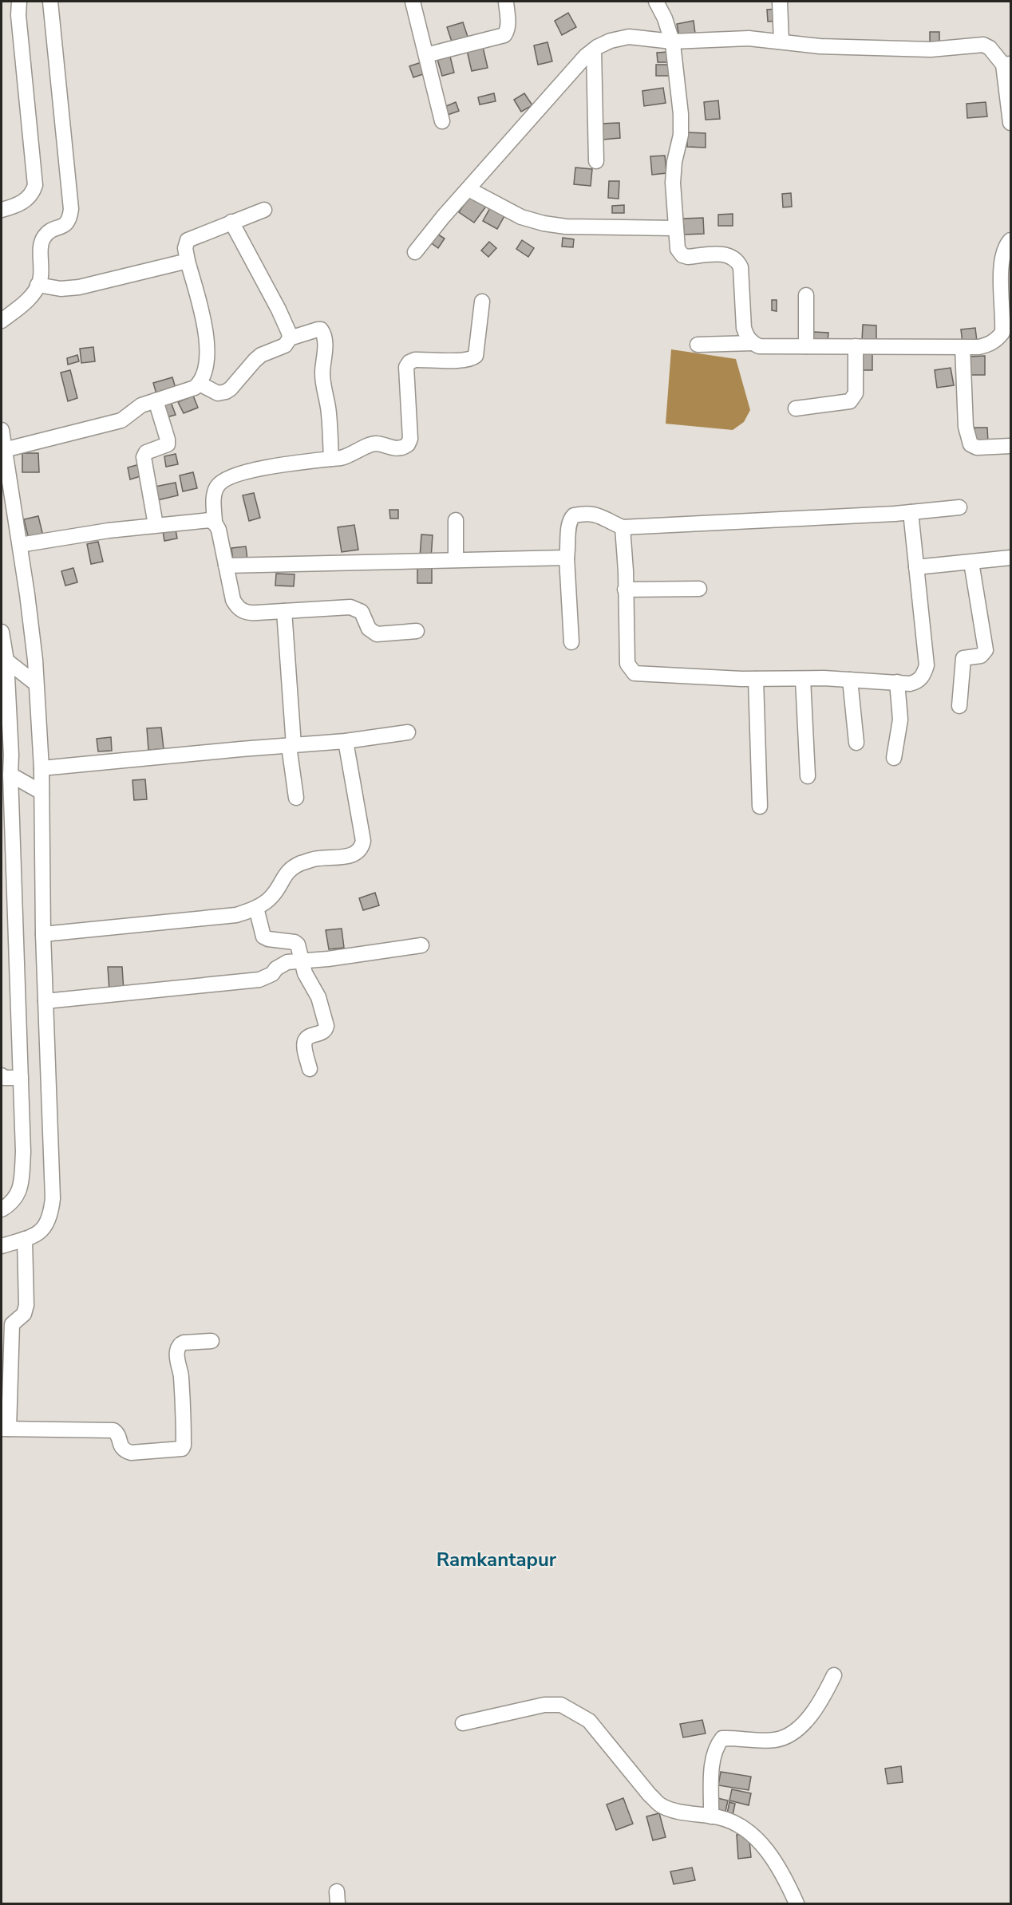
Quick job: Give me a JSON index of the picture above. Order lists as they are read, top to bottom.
{
  "districts": ["Ramkantapur"]
}
